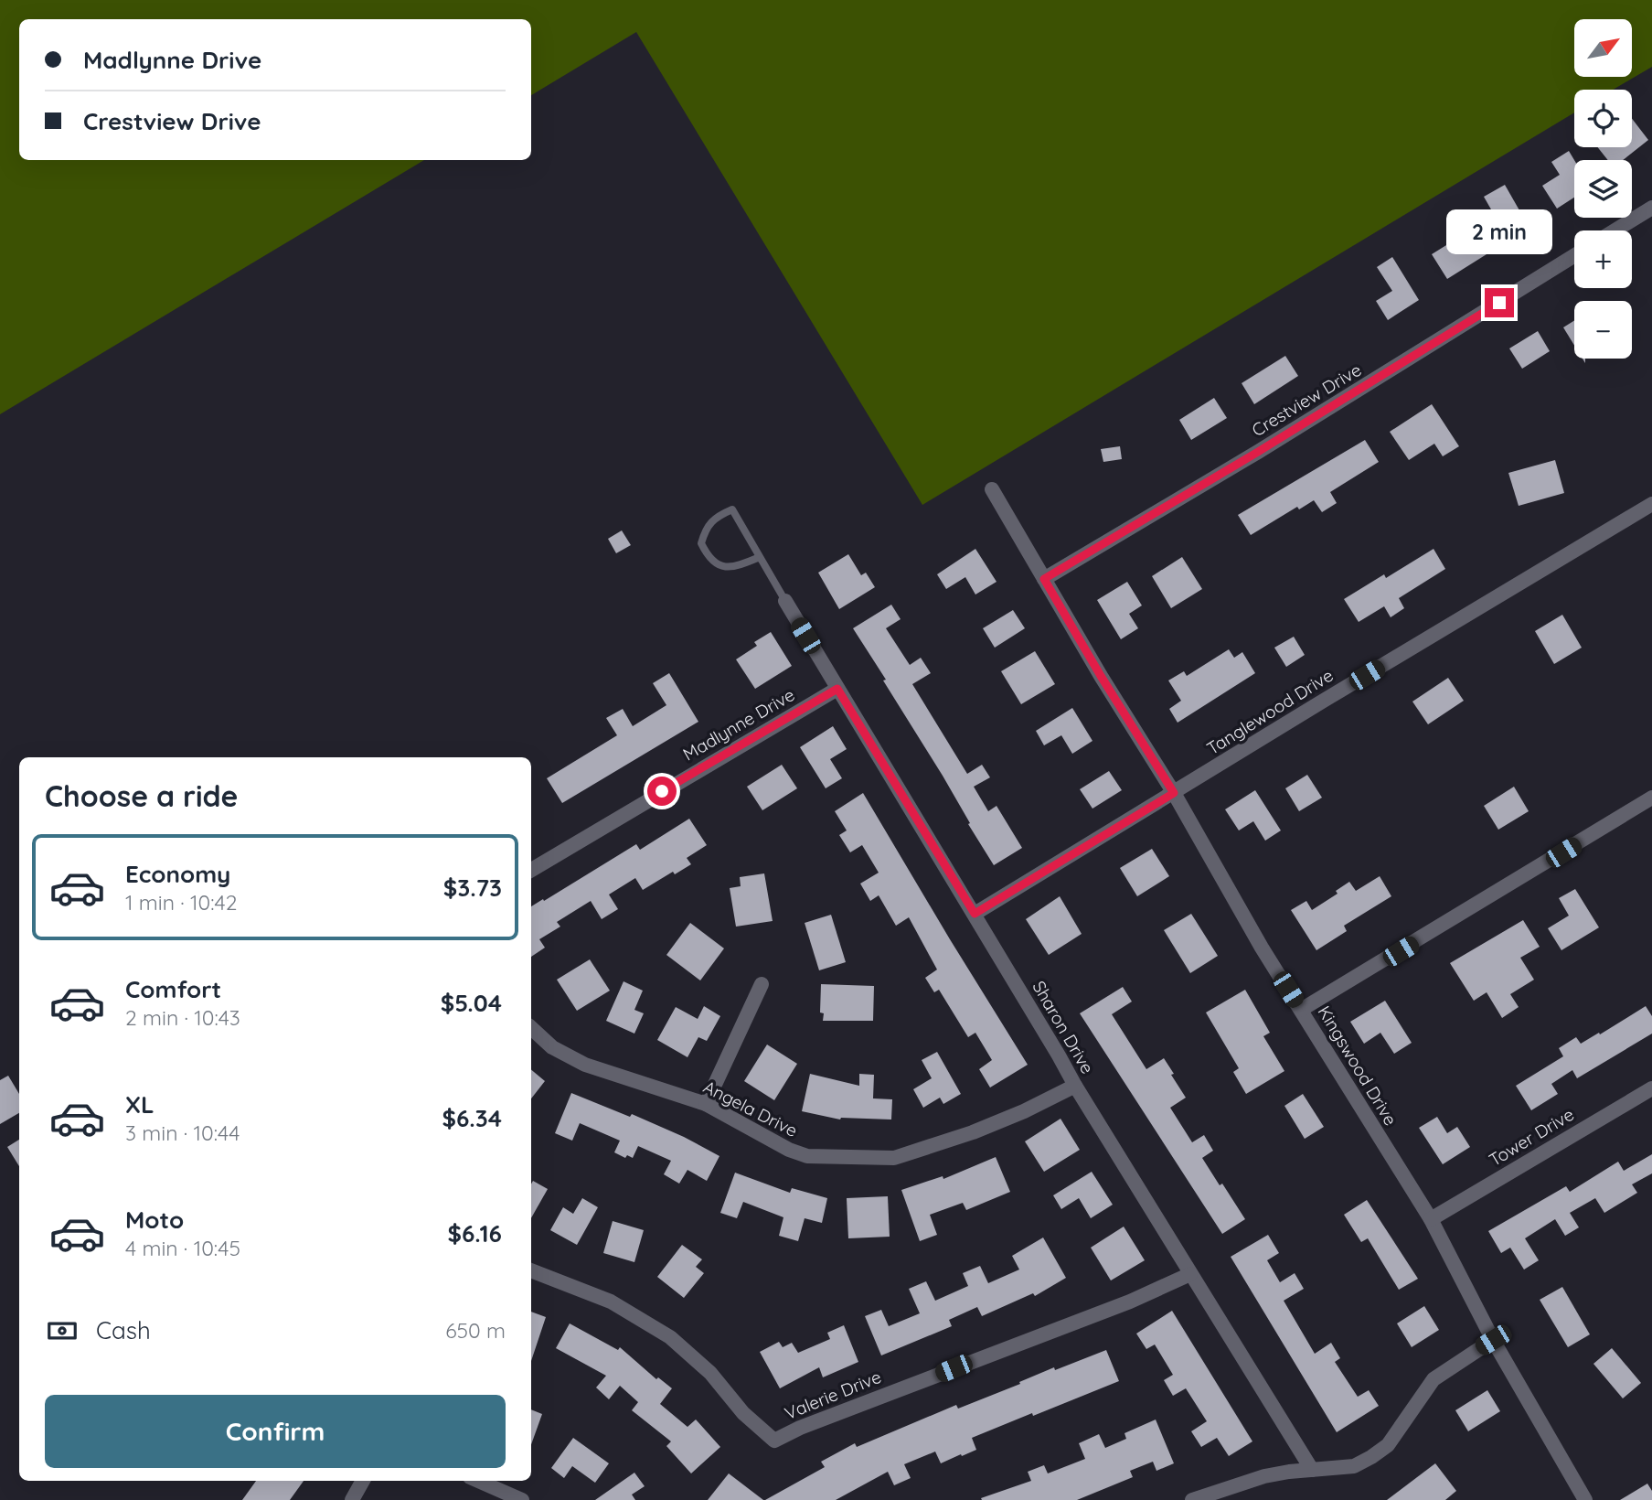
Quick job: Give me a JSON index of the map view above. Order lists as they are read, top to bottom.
{
  "streets": {
    "street": [
      "Crestview Drive",
      "Tanglewood Drive",
      "Madlynne Drive",
      "Sharon Drive",
      "Kingswood Drive",
      "Angela Drive",
      "Tower Drive",
      "Valerie Drive"
    ]
  },
  "crossings": [
    ["Crestview Drive", "Kingswood Drive"],
    ["Tanglewood Drive", "Sharon Drive"],
    ["Tanglewood Drive", "Kingswood Drive"],
    ["Madlynne Drive", "Sharon Drive"],
    ["Sharon Drive", "Angela Drive"],
    ["Sharon Drive", "Valerie Drive"],
    ["Kingswood Drive", "Tower Drive"]
  ],
  "north": "top right",
  "page": {
    "map_buttons": ["+", "−"],
    "banner": ["Madlynne Drive", "Crestview Drive"],
    "bubble": "2 min",
    "heading": "Choose a ride",
    "list": [
      {
        "name": "Economy",
        "note": "1 min · 10:42",
        "value": "$3.73"
      },
      {
        "name": "Comfort",
        "note": "2 min · 10:43",
        "value": "$5.04"
      },
      {
        "name": "XL",
        "note": "3 min · 10:44",
        "value": "$6.34"
      },
      {
        "name": "Moto",
        "note": "4 min · 10:45",
        "value": "$6.16"
      }
    ],
    "pay": ["Cash", "650 m"],
    "buttons": "Confirm"
  }
}
